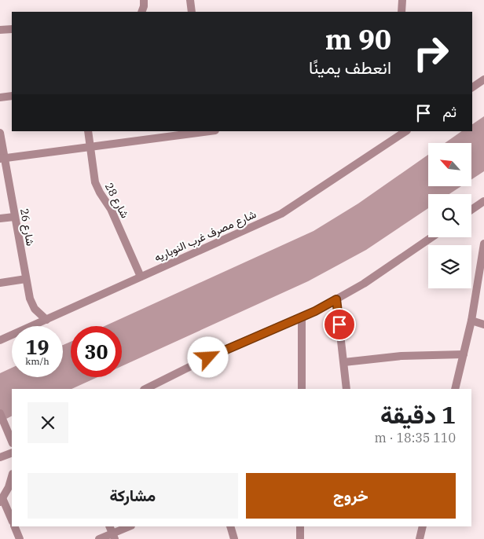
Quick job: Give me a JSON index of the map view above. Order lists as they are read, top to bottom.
{
  "streets": {
    "street": ["شارع 28", "شارع 26", "شارع مصرف غرب النوباريه"]
  },
  "crossings": [
    ["شارع 28", "شارع مصرف غرب النوباريه"],
    ["شارع 26", "شارع مصرف غرب النوباريه"]
  ],
  "north": "top left",
  "page": {
    "turn": ["90 m", "انعطف يمينًا"],
    "then": "ثم",
    "speed": "19 km/h",
    "limit": "30",
    "heading": ["1 دقيقة", "110 m · 18:35"],
    "buttons": ["خروج", "مشاركة"]
  }
}
